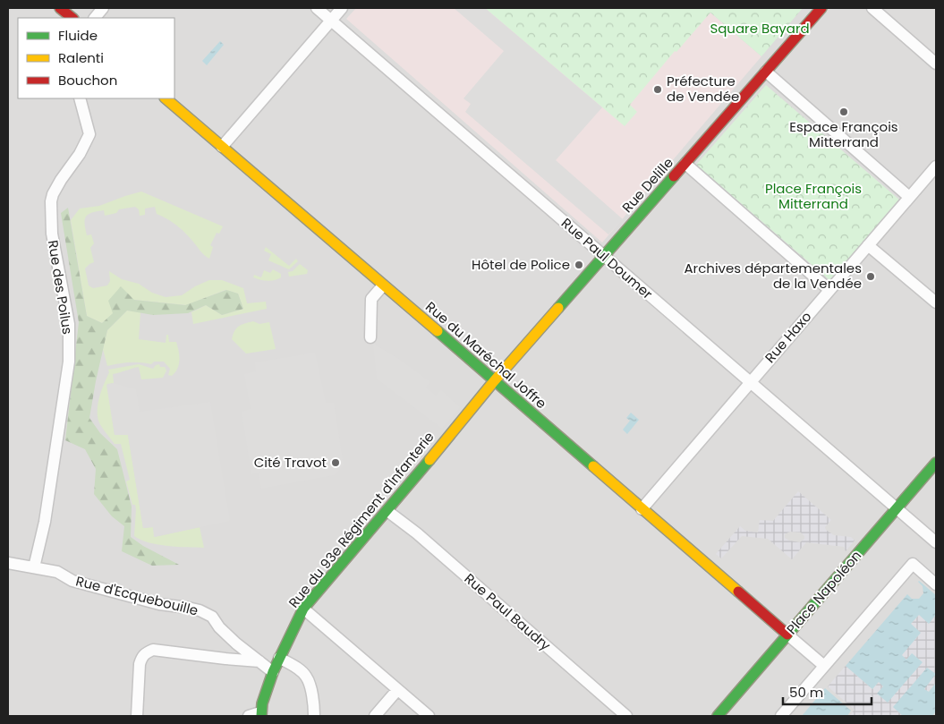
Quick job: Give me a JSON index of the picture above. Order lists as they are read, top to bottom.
{
  "streets": {
    "street": [
      "Rue Delille",
      "Rue Paul Doumer",
      "Rue des Poilus",
      "Rue Haxo",
      "Rue du Maréchal Joffre",
      "Rue du 93e Régiment d'Infanterie",
      "Place Napoléon",
      "Rue d'Ecquebouille",
      "Rue Paul Baudry"
    ]
  },
  "crossings": [
    ["Rue Delille", "Rue Paul Doumer"],
    ["Rue Delille", "Rue du Maréchal Joffre"],
    ["Rue Delille", "Rue du 93e Régiment d'Infanterie"],
    ["Rue Paul Doumer", "Rue Haxo"],
    ["Rue Paul Doumer", "Place Napoléon"],
    ["Rue des Poilus", "Rue d'Ecquebouille"],
    ["Rue Haxo", "Rue du Maréchal Joffre"],
    ["Rue du Maréchal Joffre", "Rue du 93e Régiment d'Infanterie"],
    ["Rue du Maréchal Joffre", "Place Napoléon"],
    ["Rue du 93e Régiment d'Infanterie", "Rue d'Ecquebouille"],
    ["Rue du 93e Régiment d'Infanterie", "Rue Paul Baudry"]
  ],
  "parks": ["Square Bayard", "Place François Mitterrand"],
  "places": [
    "Préfecture de Vendée",
    "Espace François Mitterrand",
    "Hôtel de Police",
    "Archives départementales de la Vendée",
    "Cité Travot"
  ],
  "legend": ["Fluide", "Ralenti", "Bouchon"],
  "scale_bar": "50 m"
}
